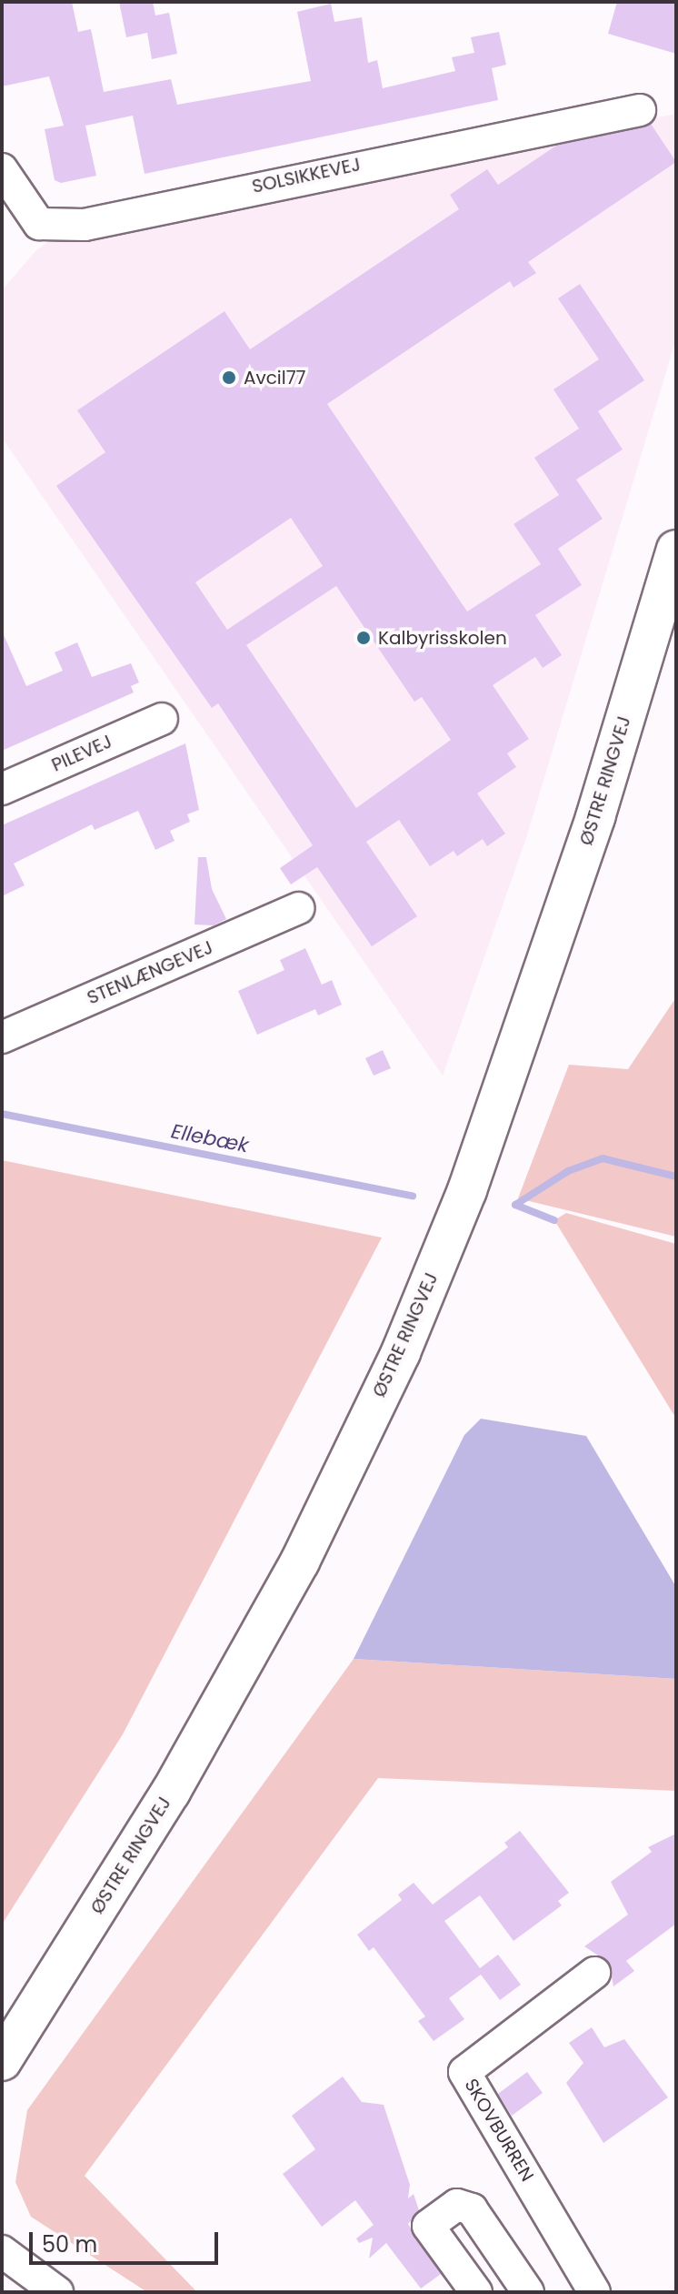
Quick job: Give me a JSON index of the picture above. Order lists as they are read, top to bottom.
{
  "streets": {
    "street": [
      "SOLSIKKEVEJ",
      "PILEVEJ",
      "ØSTRE RINGVEJ",
      "STENLÆNGEVEJ",
      "SKOVBURREN"
    ]
  },
  "water": ["Ellebæk"],
  "places": ["Avcil77", "Kalbyrisskolen"],
  "scale_bar": "50 m"
}
